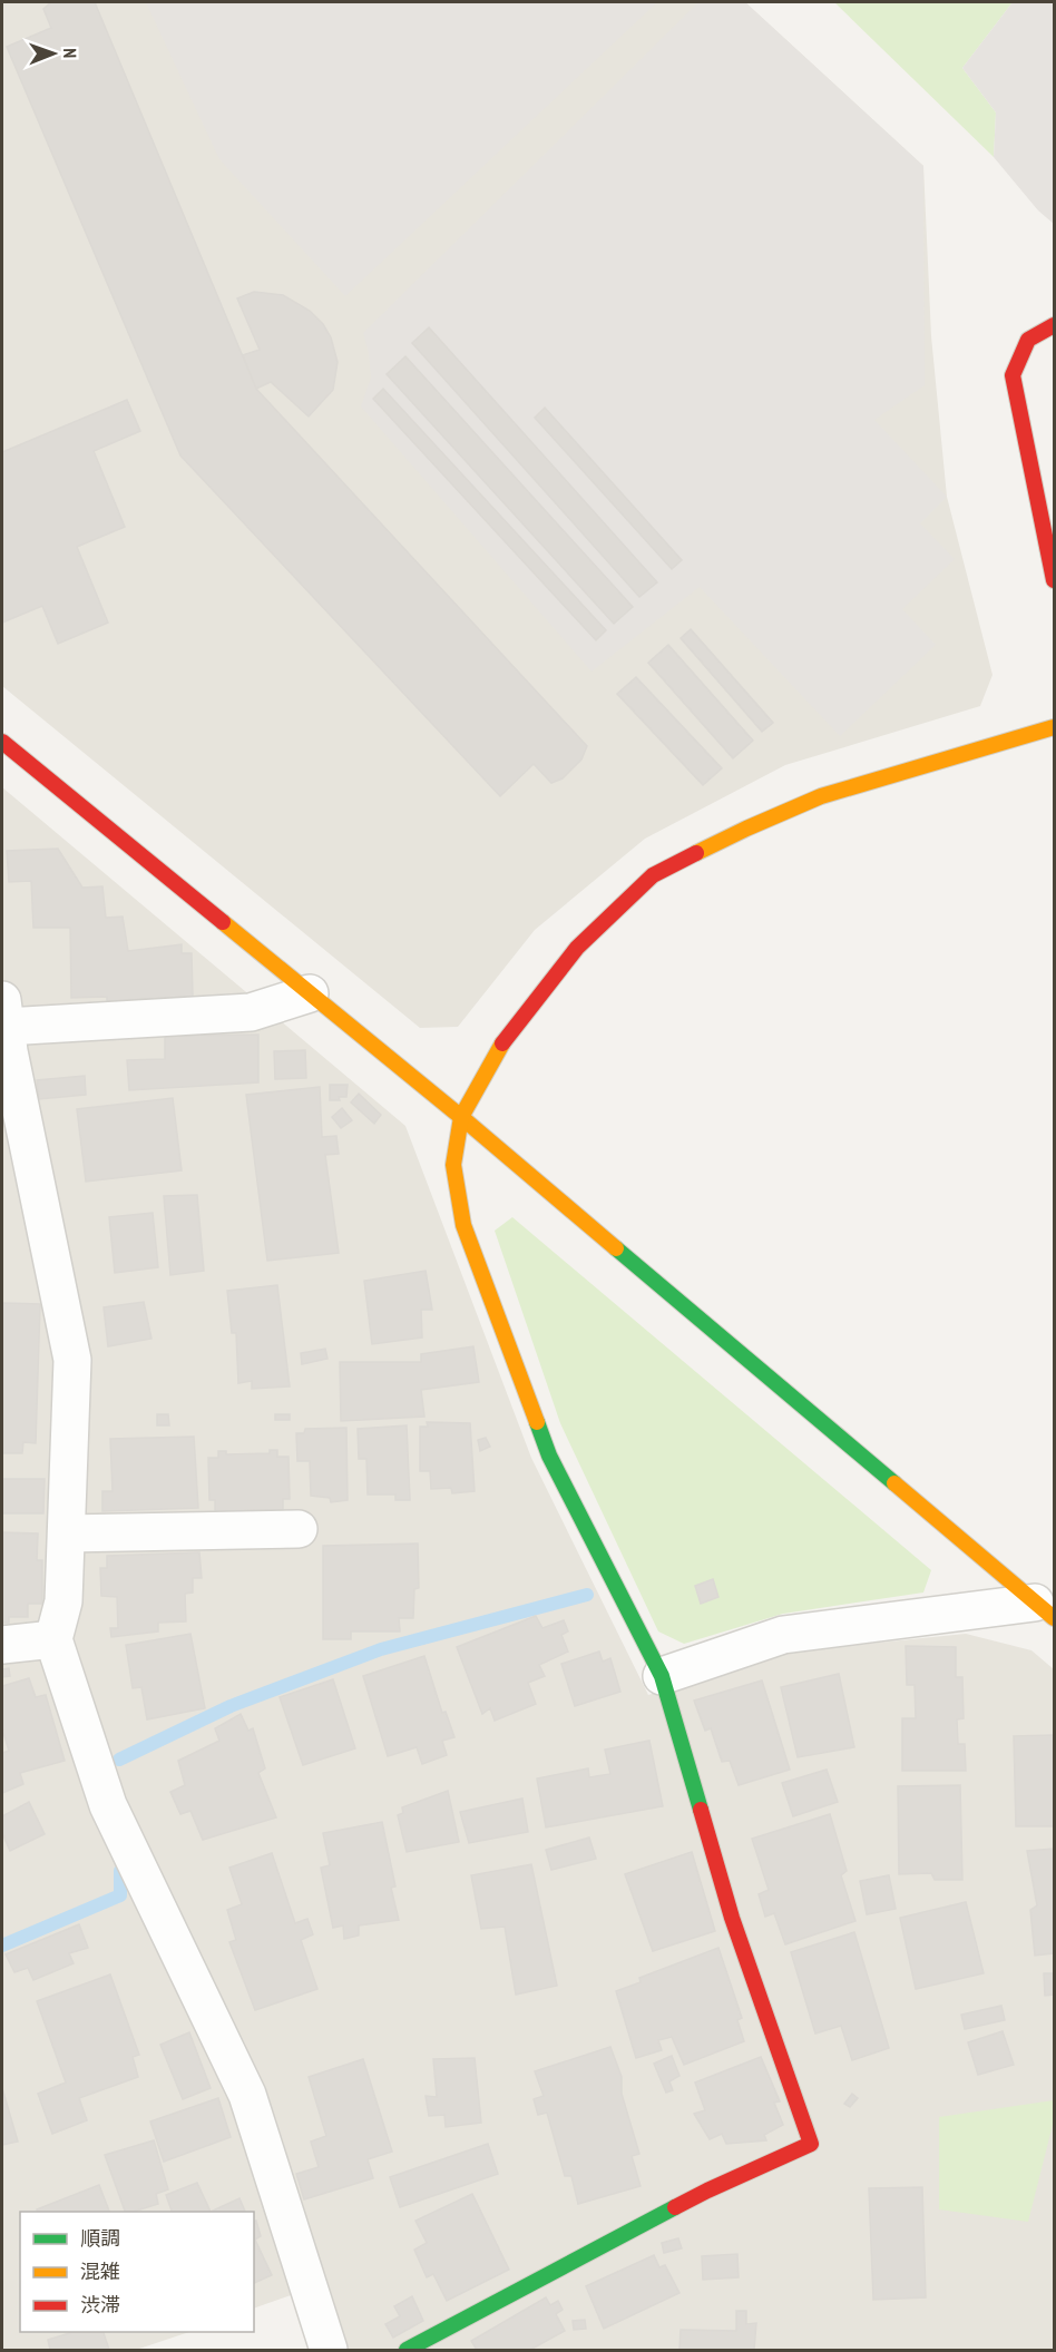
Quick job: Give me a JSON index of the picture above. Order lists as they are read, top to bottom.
{
  "legend": ["順調", "混雑", "渋滞"],
  "north": "right"
}
